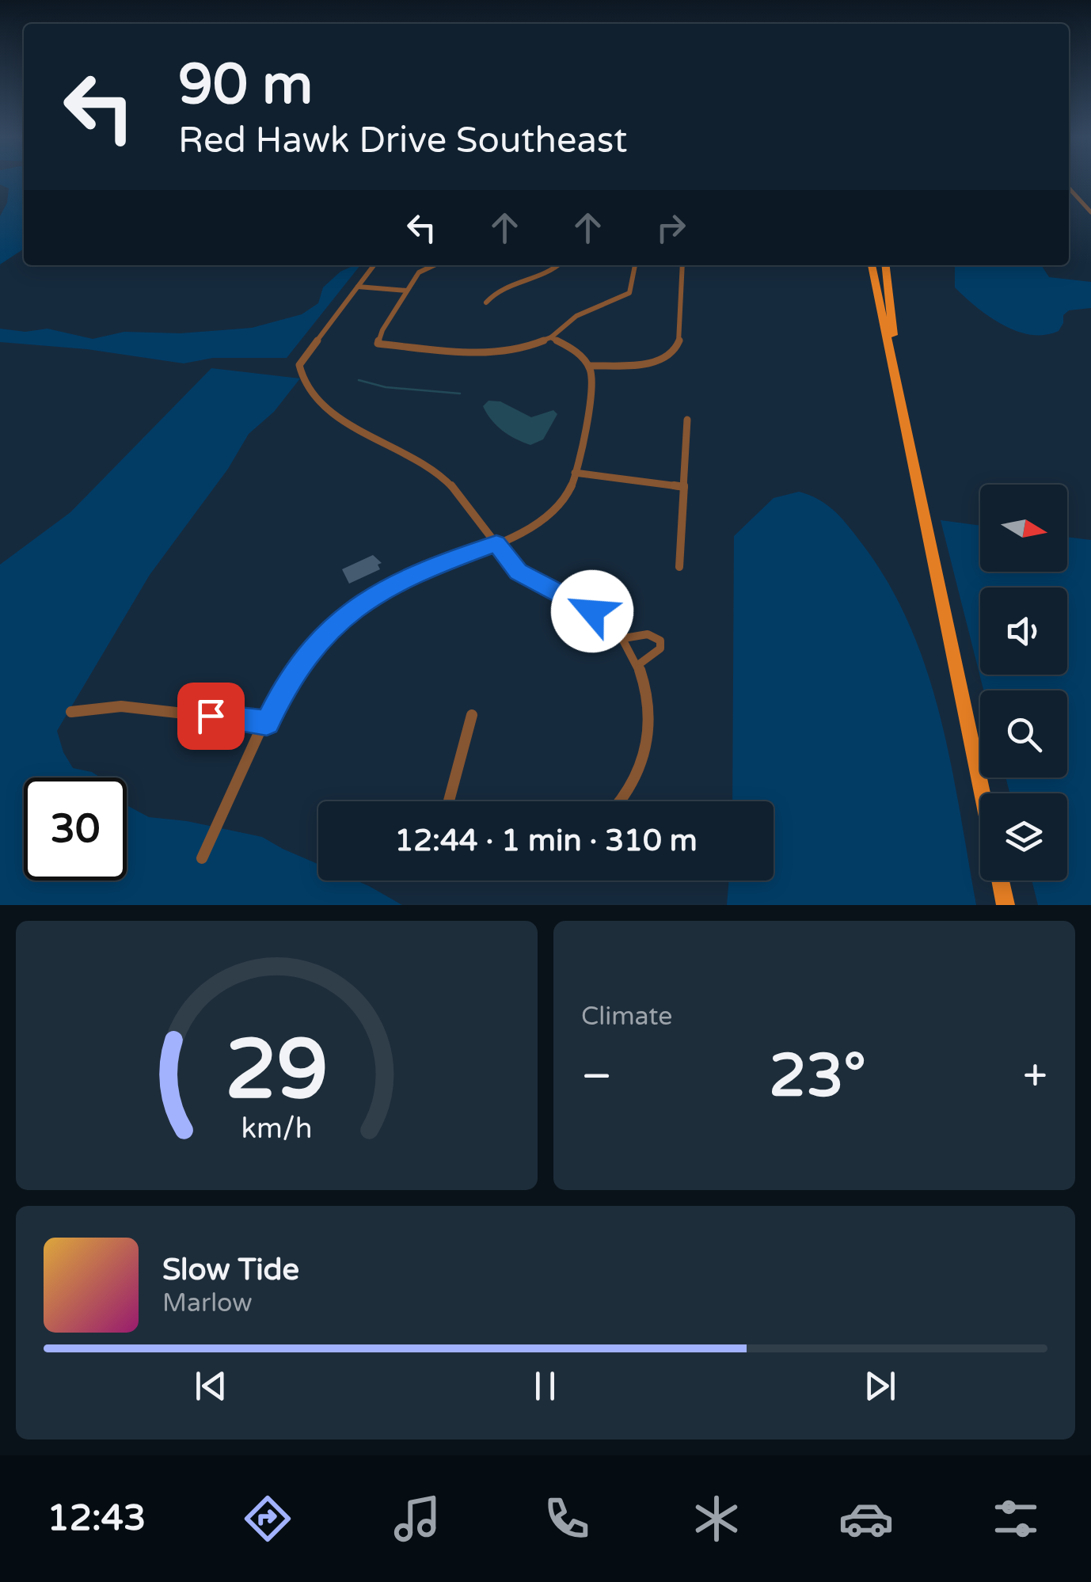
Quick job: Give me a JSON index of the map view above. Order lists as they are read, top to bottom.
{
  "north": "right",
  "page": {
    "turn": ["90 m", "Red Hawk Drive Southeast"],
    "limit": "30",
    "trip": "12:44 · 1 min · 310 m",
    "tile": "Climate",
    "heat": ["−", "23°", "+"],
    "song": ["Slow Tide", "Marlow"],
    "tabs": "12:43",
    "gauge": ["29", "km/h"]
  }
}
